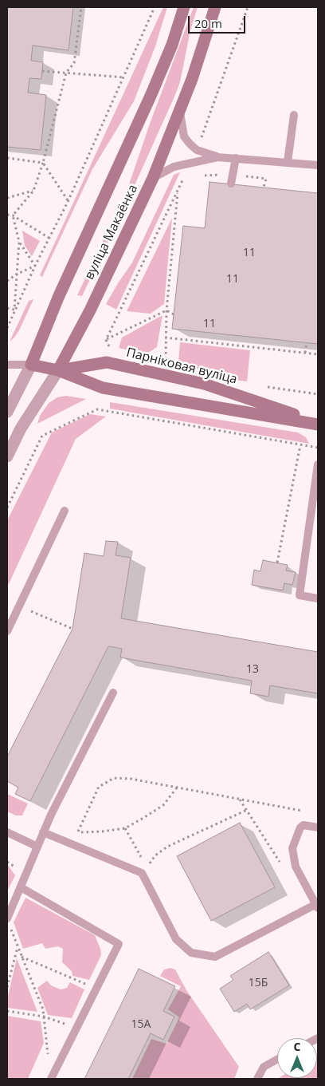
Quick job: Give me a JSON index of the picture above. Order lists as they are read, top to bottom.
{
  "streets": {
    "street": ["вуліца Макаёнка", "Парніковая вуліца"]
  },
  "crossings": [
    ["вуліца Макаёнка", "Парніковая вуліца"]
  ],
  "house_numbers": [
    "11",
    "11",
    "11",
    "13",
    "15Б",
    "15А"
  ],
  "scale_bar": "20 m",
  "north": "top"
}
